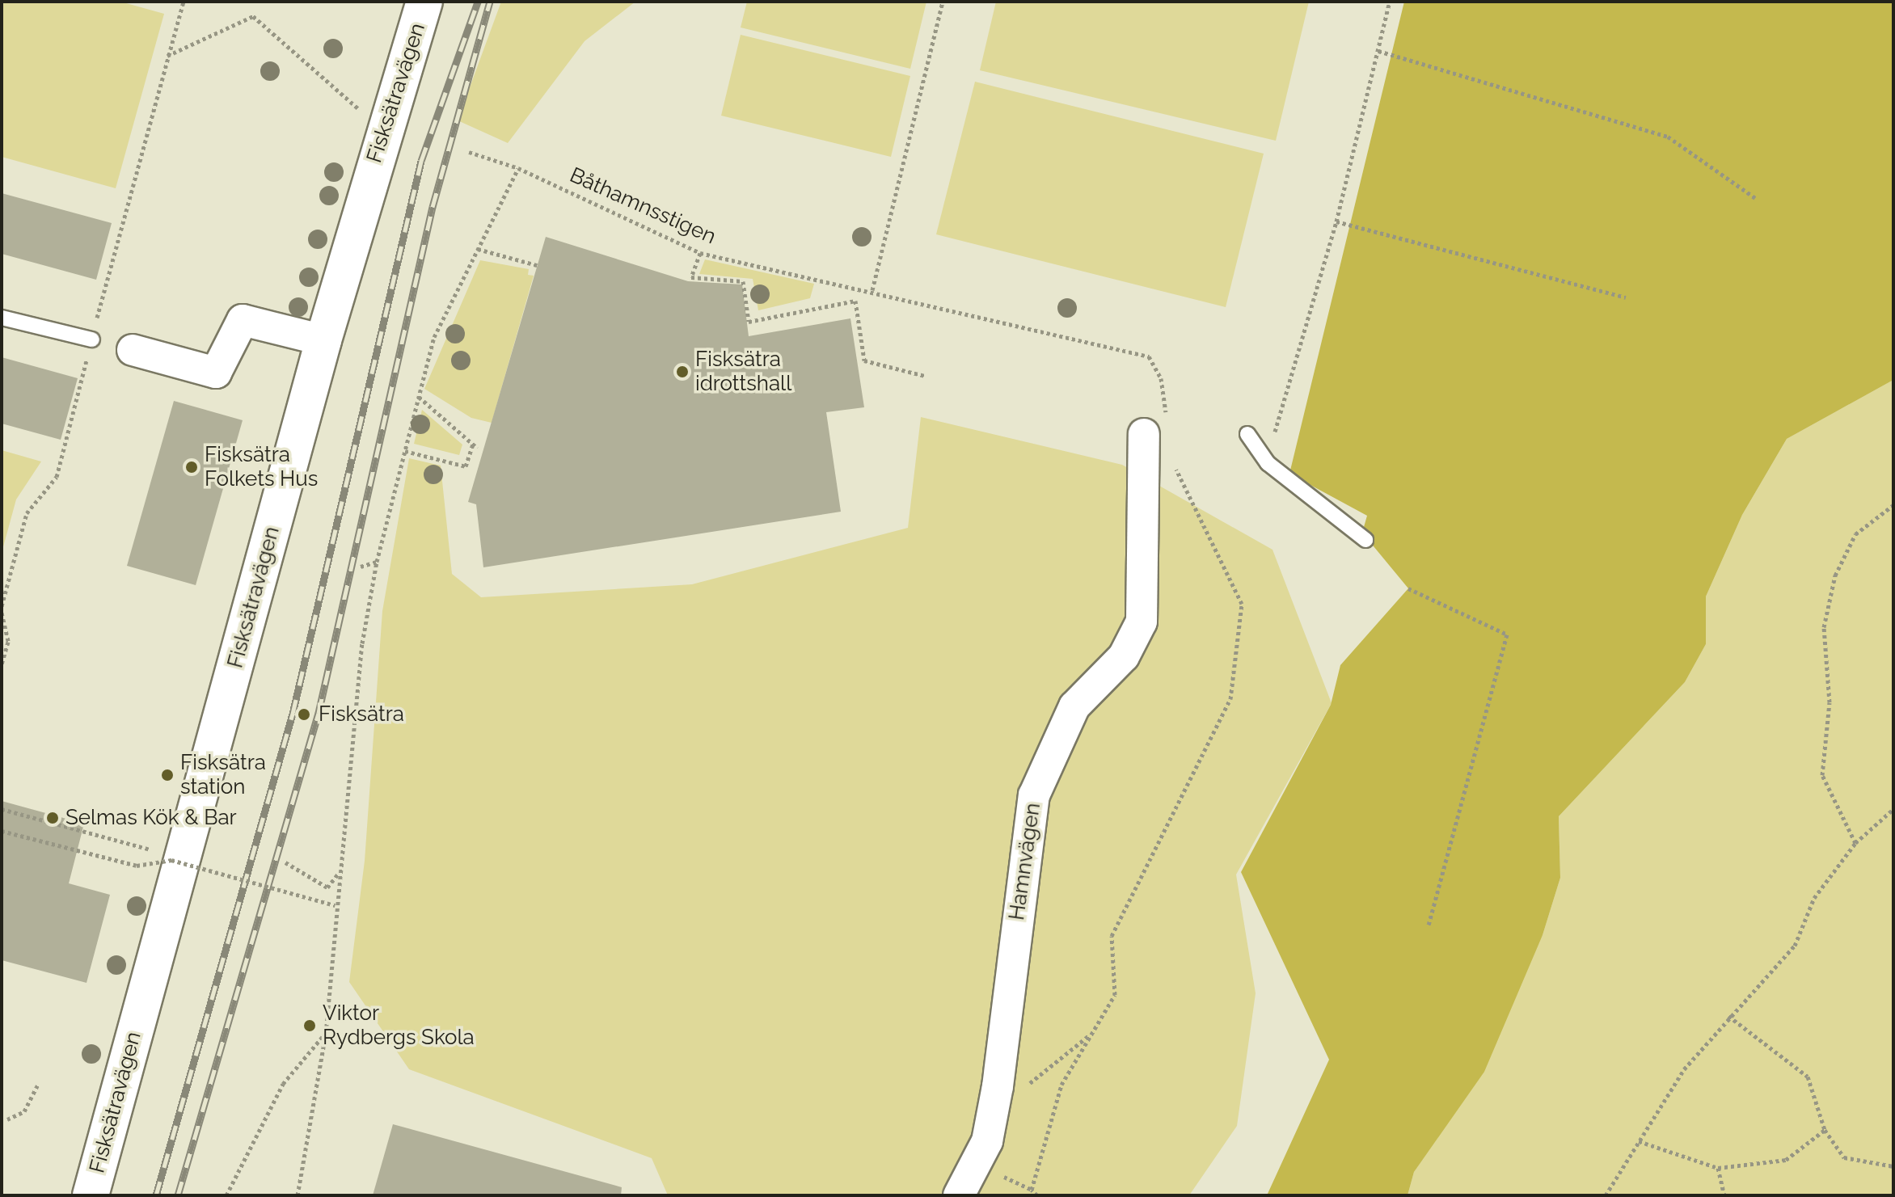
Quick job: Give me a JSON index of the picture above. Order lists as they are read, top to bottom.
{
  "streets": {
    "street": ["Fisksätravägen", "Hamnvägen"],
    "path": ["Båthamnsstigen"]
  },
  "crossings": [
    ["Båthamnsstigen", "Hamnvägen"]
  ],
  "places": [
    "Fisksätra idrottshall",
    "Fisksätra Folkets Hus",
    "Fisksätra",
    "Fisksätra station",
    "Selmas Kök & Bar",
    "Viktor Rydbergs Skola"
  ]
}
